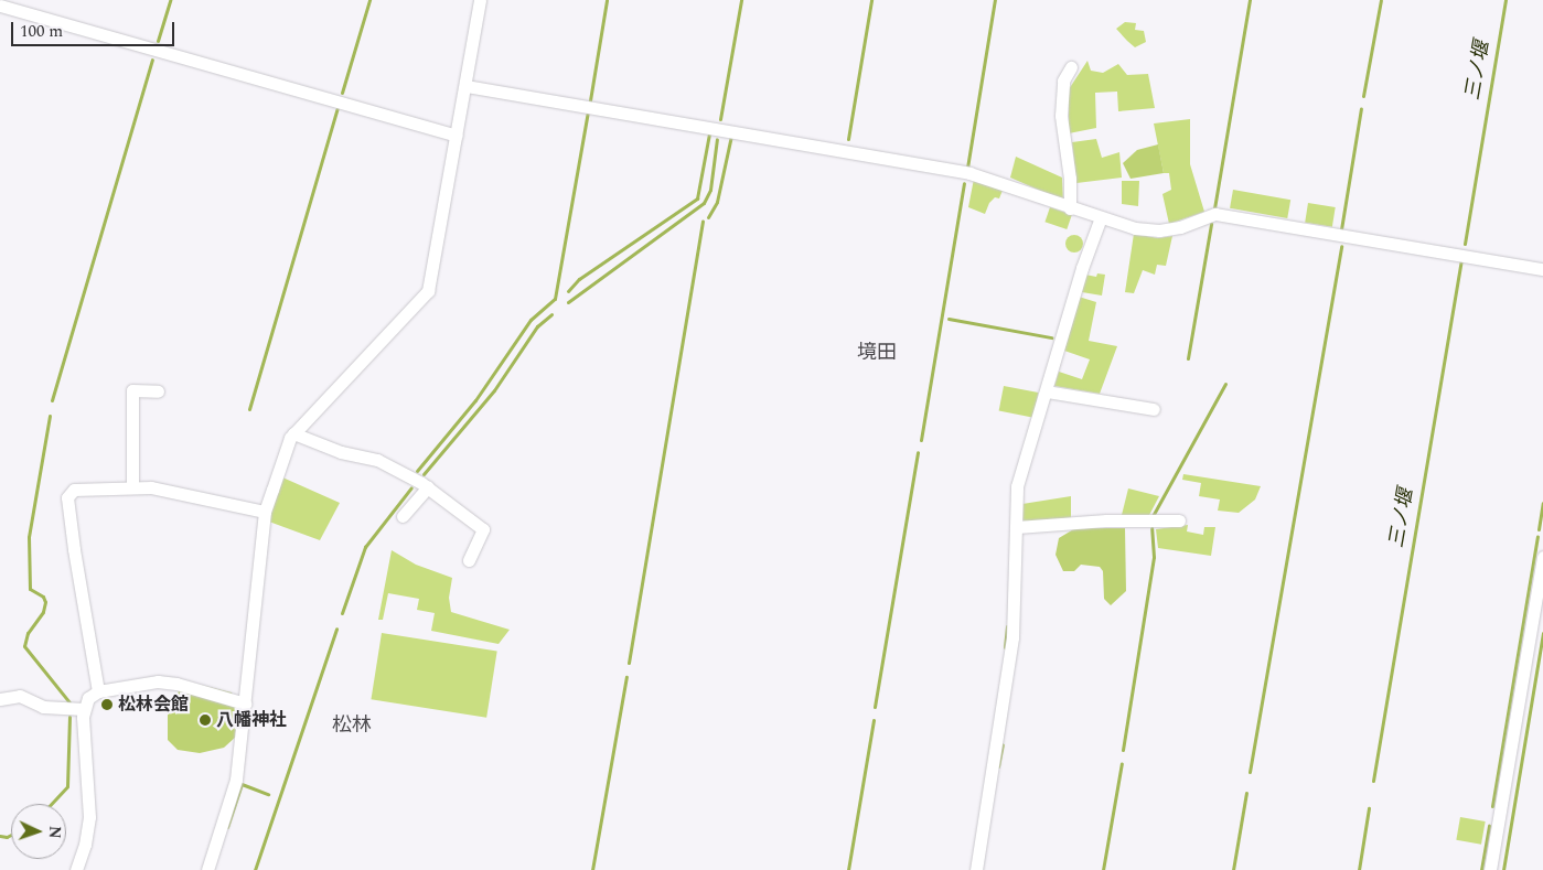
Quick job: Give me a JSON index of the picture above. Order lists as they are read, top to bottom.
{
  "districts": ["境田", "松林"],
  "water": ["三ノ堰"],
  "places": ["松林会館", "八幡神社"],
  "scale_bar": "100 m",
  "north": "right"
}
